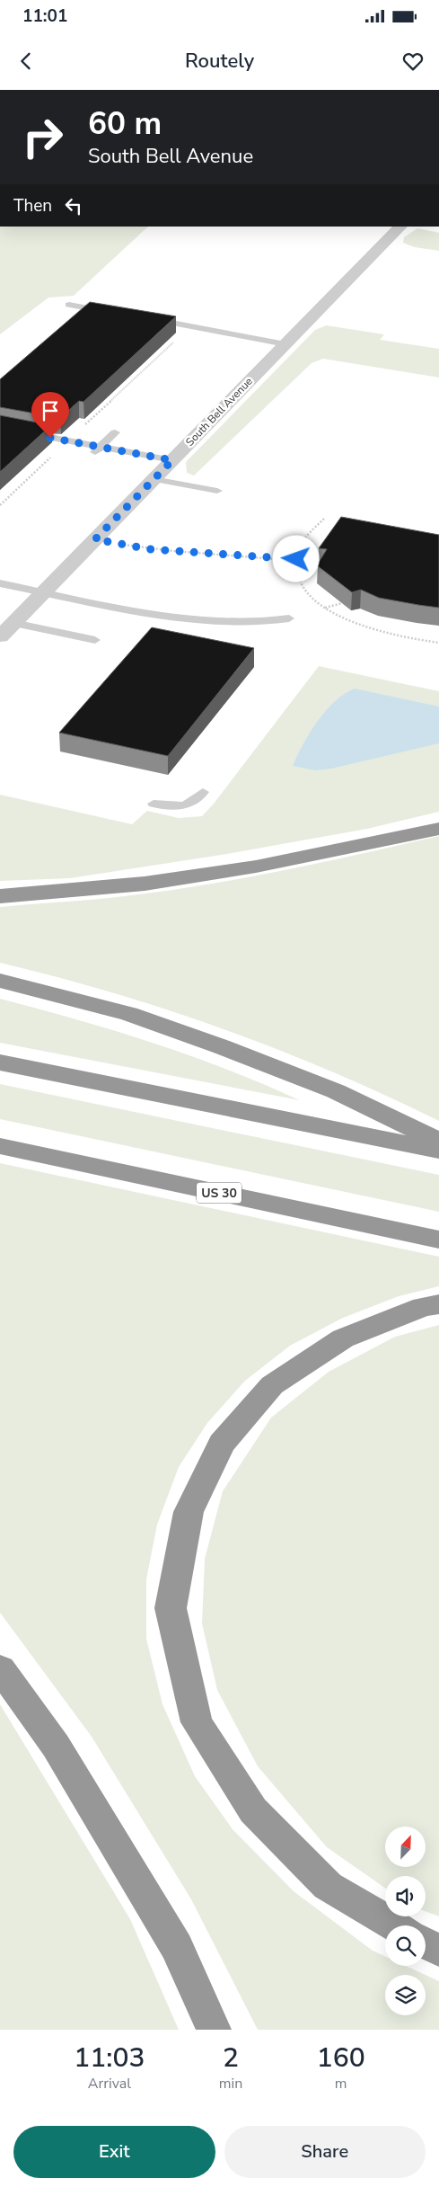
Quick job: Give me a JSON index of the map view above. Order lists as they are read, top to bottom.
{
  "streets": {
    "highway": ["US 30"],
    "street": ["South Bell Avenue"]
  },
  "north": "top right",
  "page": {
    "status": "11:01",
    "header": "Routely",
    "turn": ["60 m", "South Bell Avenue"],
    "then": "Then",
    "eta": [
      "11:03",
      "Arrival",
      "2",
      "min",
      "160",
      "m"
    ],
    "buttons": ["Exit", "Share"]
  }
}
